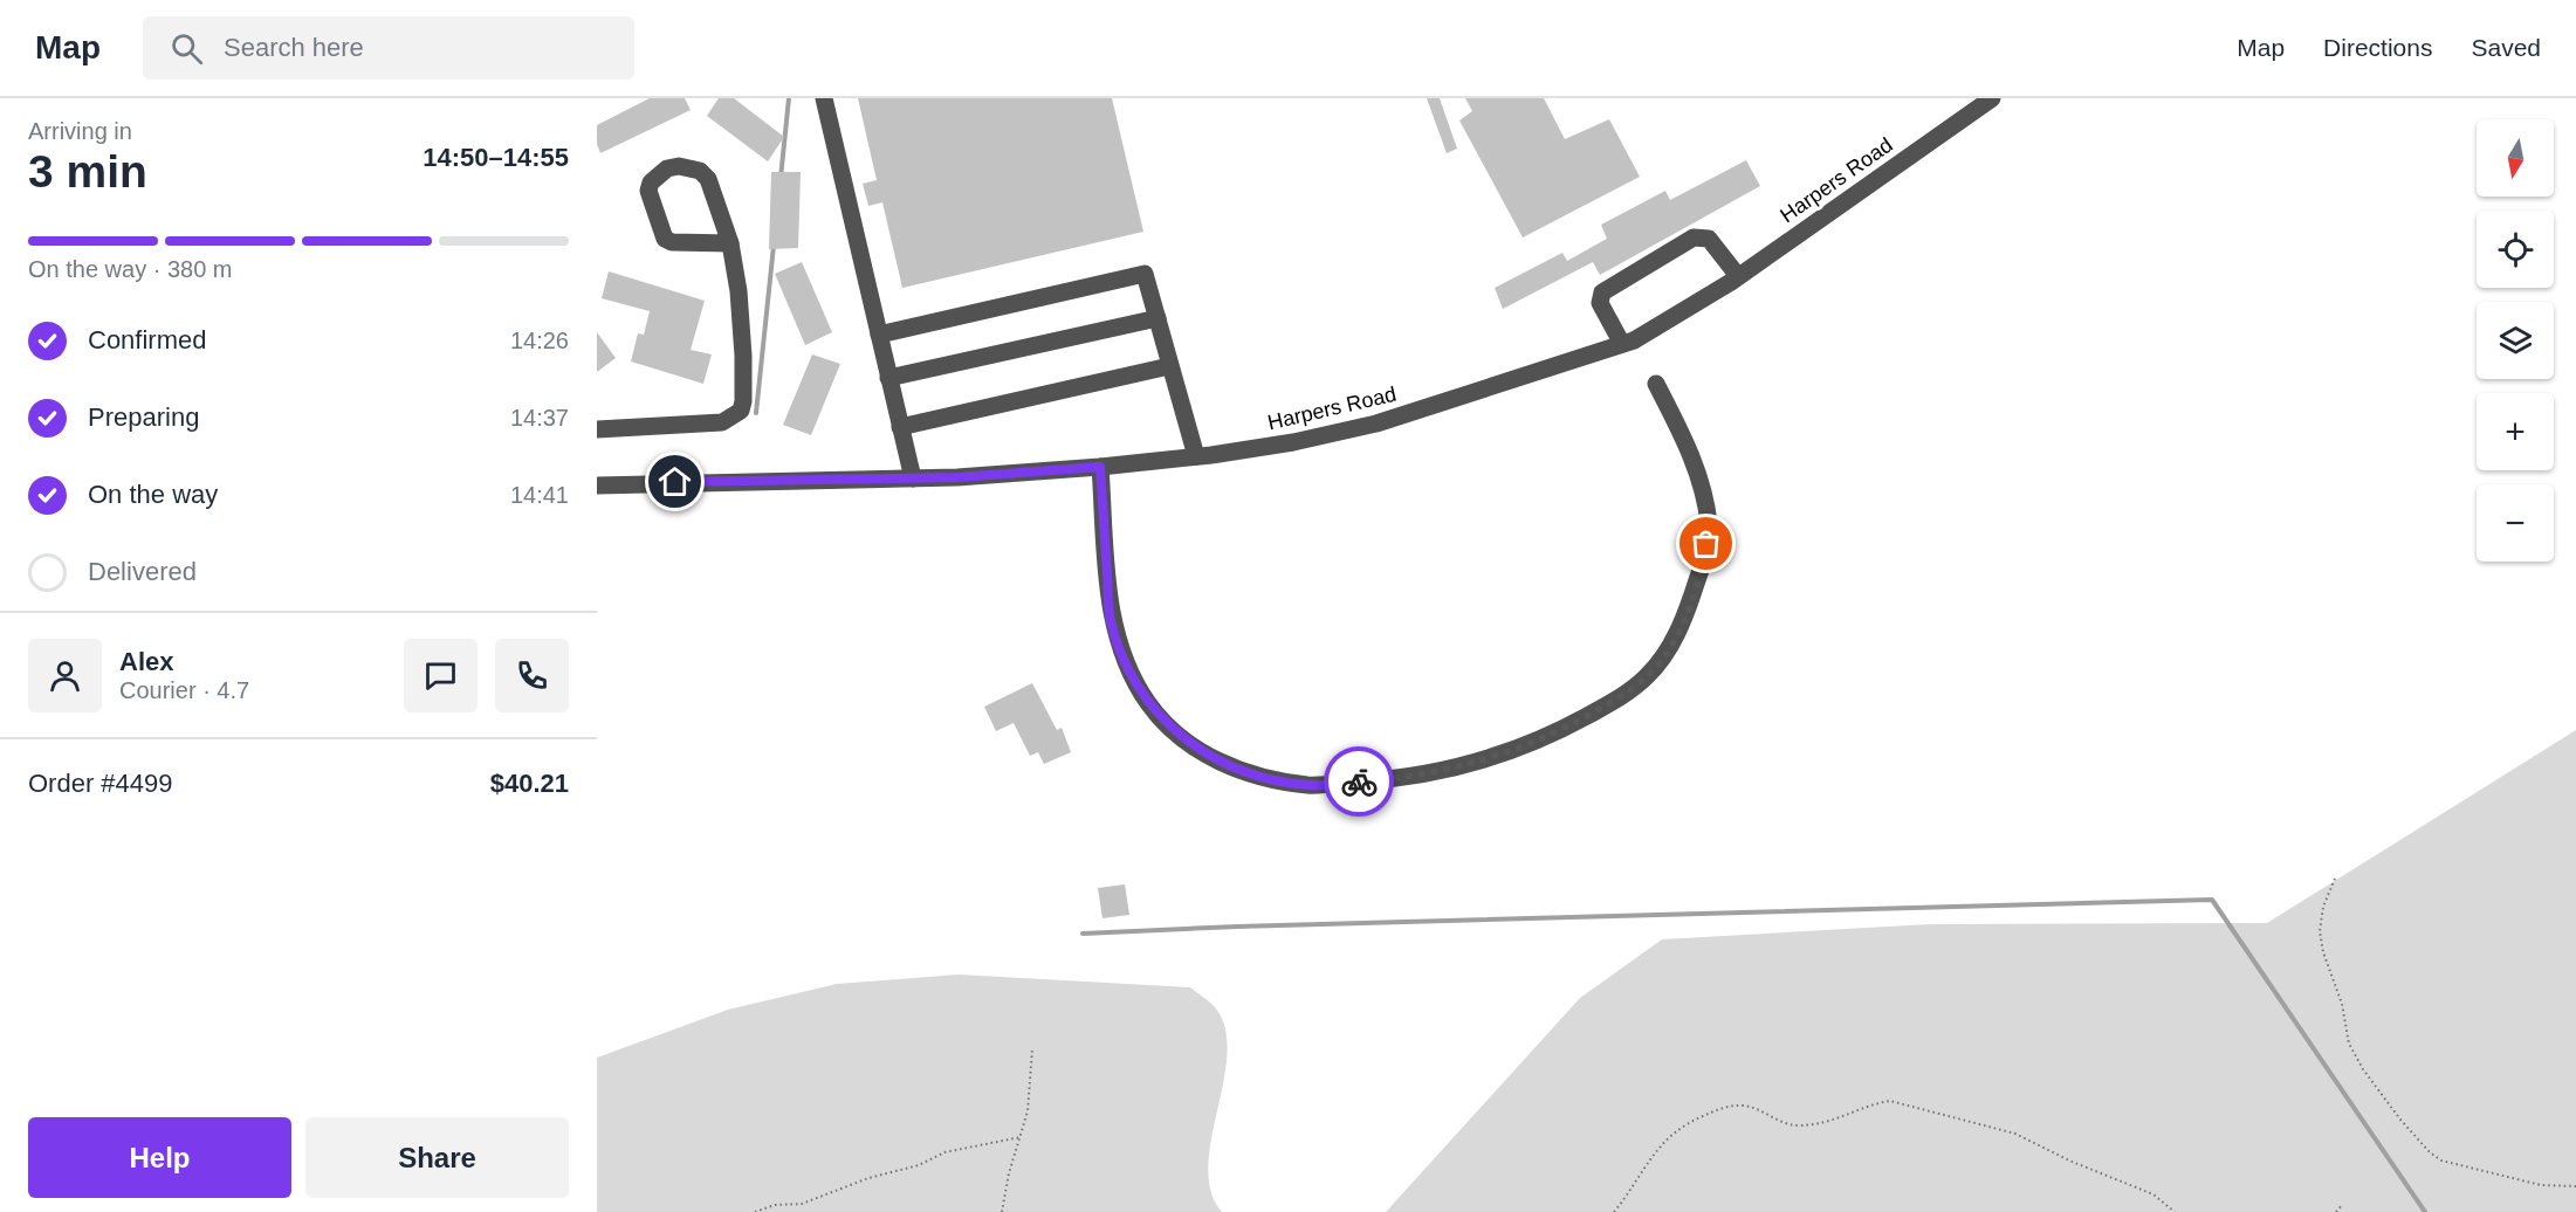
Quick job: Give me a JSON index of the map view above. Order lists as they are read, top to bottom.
{
  "streets": {
    "street": ["Harpers Road"]
  },
  "north": "bottom",
  "page": {
    "header": "Map",
    "search": "Search here",
    "nav": ["Map", "Directions", "Saved"],
    "heading": ["3 min", "Arriving in", "14:50–14:55"],
    "panel": [
      "Alex",
      "Courier · 4.7",
      "Order #4499",
      "$40.21"
    ],
    "map_buttons": ["+", "−"],
    "bar": "On the way · 380 m",
    "list": [
      ["Confirmed", "14:26"],
      ["Preparing", "14:37"],
      ["On the way", "14:41"],
      "Delivered"
    ],
    "buttons": ["Help", "Share"]
  }
}
